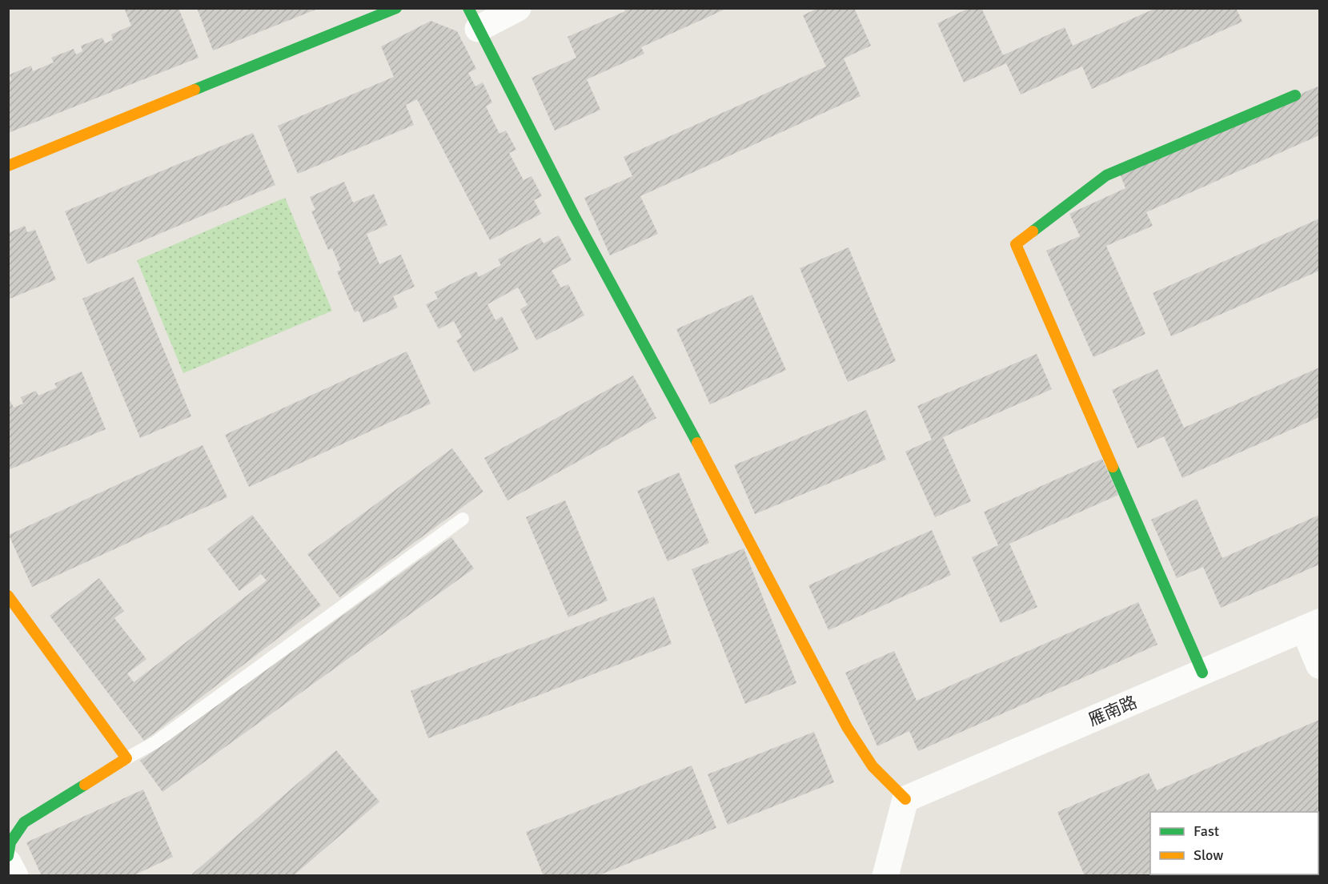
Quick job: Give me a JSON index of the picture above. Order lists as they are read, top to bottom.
{
  "streets": {
    "street": ["雁南路"]
  },
  "legend": ["Fast", "Slow"]
}
